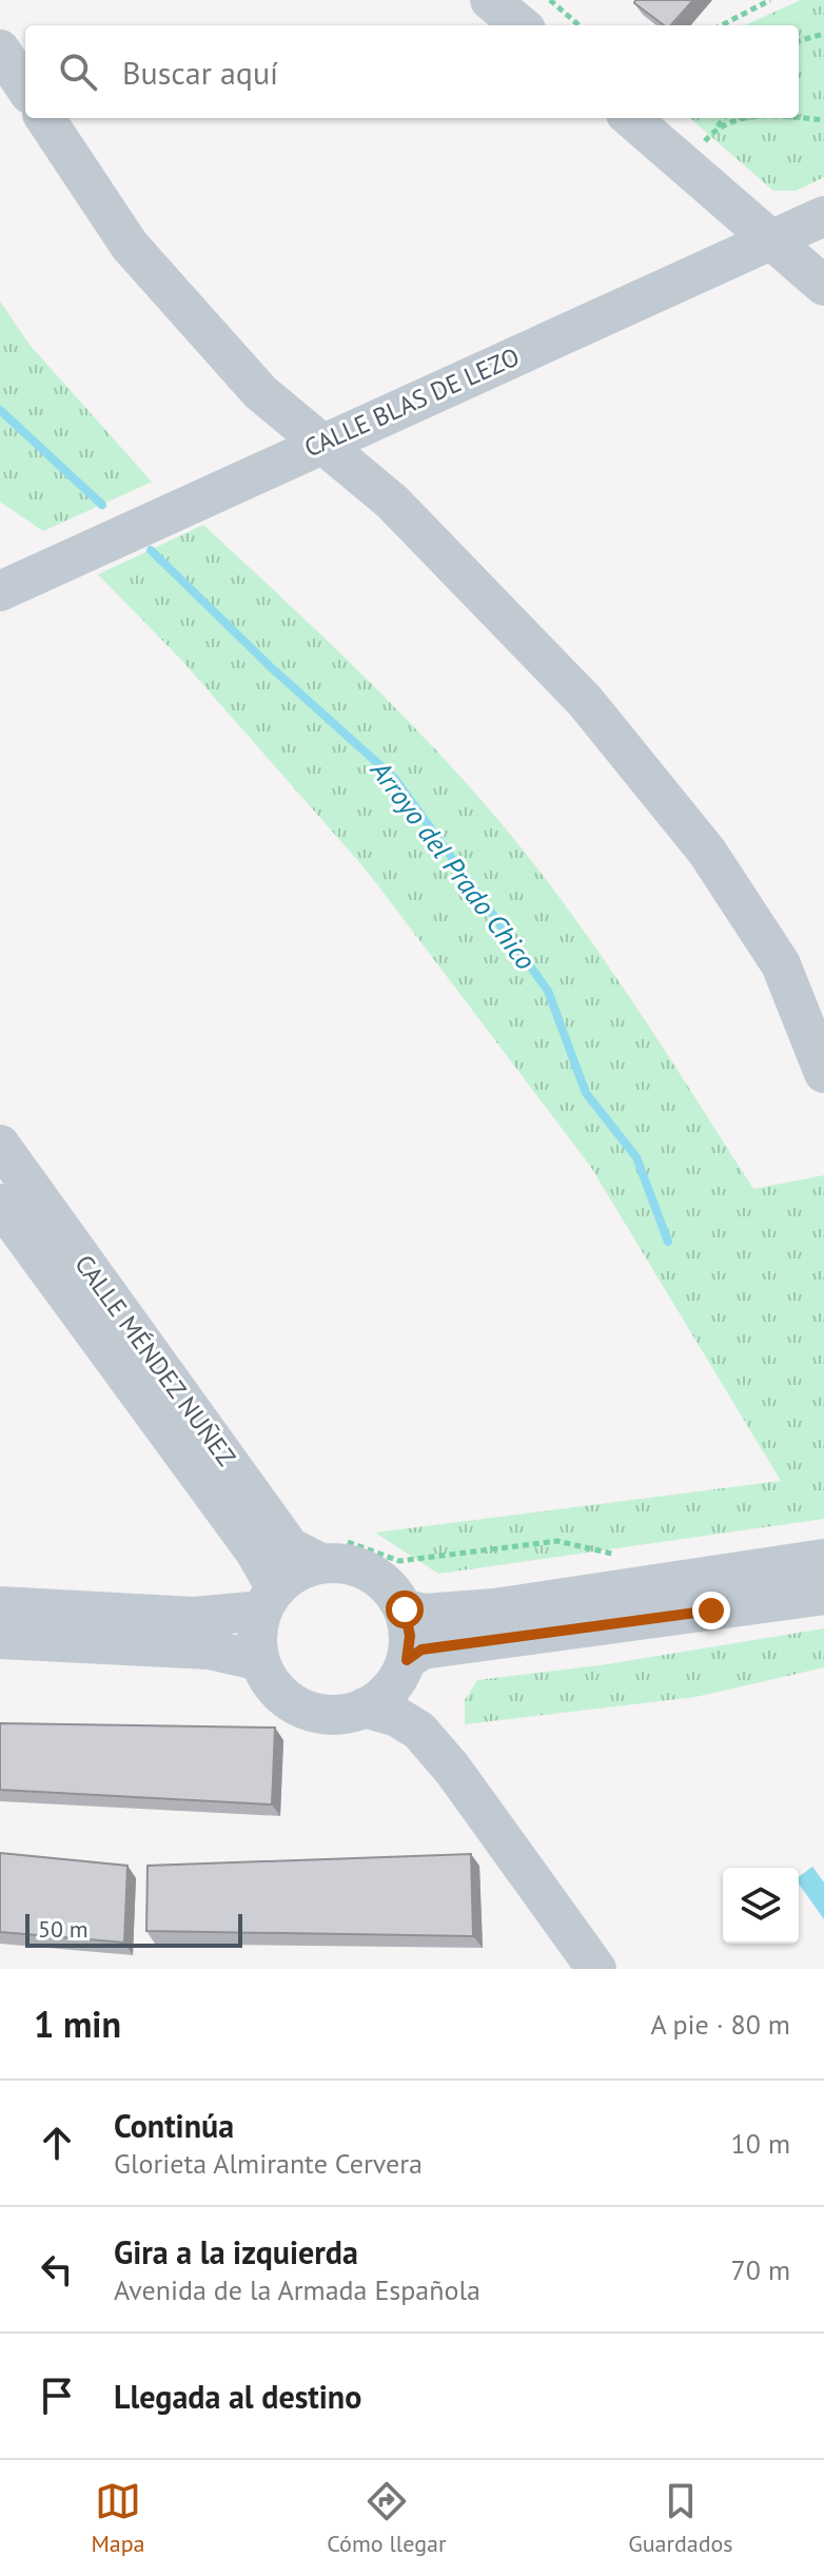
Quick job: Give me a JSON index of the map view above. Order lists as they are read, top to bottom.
{
  "streets": {
    "street": ["CALLE BLAS DE LEZO", "CALLE MÉNDEZ NUÑEZ"]
  },
  "water": ["Arroyo del Prado Chico"],
  "scale_bar": "50 m",
  "page": {
    "search": "Buscar aquí",
    "scale": "50 m",
    "heading": ["1 min", "A pie · 80 m"],
    "list": [
      ["Continúa", "Glorieta Almirante Cervera", "10 m"],
      ["Gira a la izquierda", "Avenida de la Armada Española", "70 m"],
      "Llegada al destino"
    ],
    "nav": ["Mapa", "Cómo llegar", "Guardados"]
  }
}
